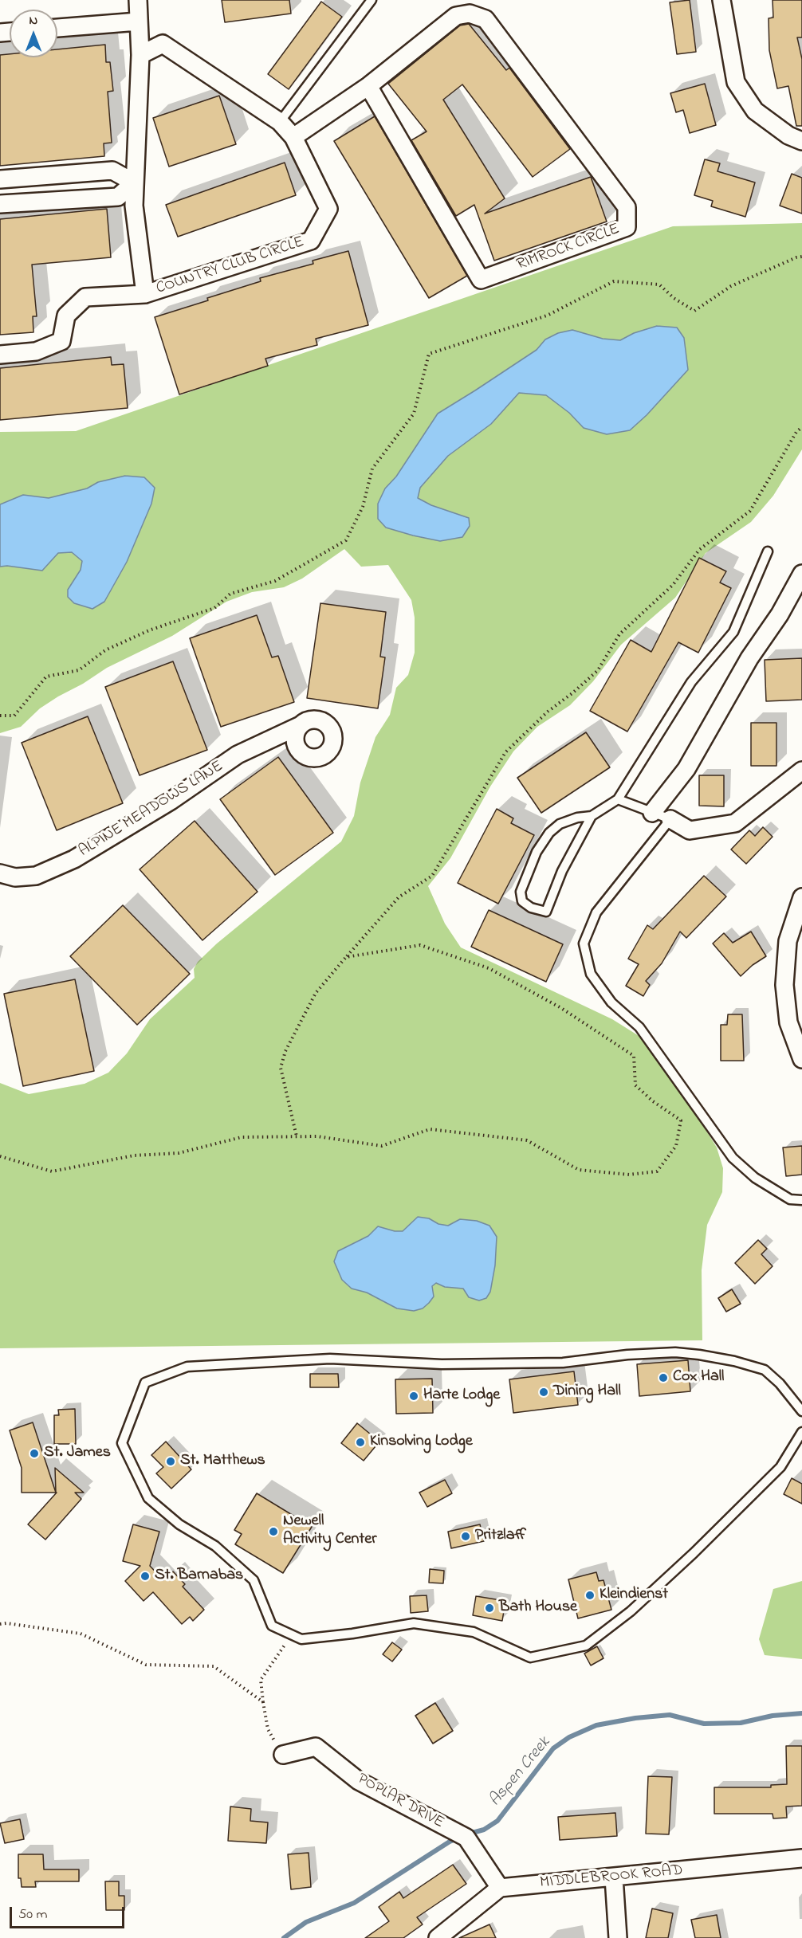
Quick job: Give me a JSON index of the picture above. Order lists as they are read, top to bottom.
{
  "streets": {
    "street": [
      "RIMROCK CIRCLE",
      "COUNTRY CLUB CIRCLE",
      "ALPINE MEADOWS LANE",
      "POPLAR DRIVE",
      "MIDDLEBROOK ROAD"
    ]
  },
  "crossings": [
    ["RIMROCK CIRCLE", "COUNTRY CLUB CIRCLE"],
    ["POPLAR DRIVE", "MIDDLEBROOK ROAD"]
  ],
  "water": ["Aspen Creek"],
  "places": [
    "Cox Hall",
    "Dining Hall",
    "Harte Lodge",
    "Kinsolving Lodge",
    "St. James",
    "St. Matthews",
    "Newell Activity Center",
    "Pritzlaff",
    "St. Barnabas",
    "Kleindienst",
    "Bath House"
  ],
  "scale_bar": "50 m",
  "north": "top"
}
